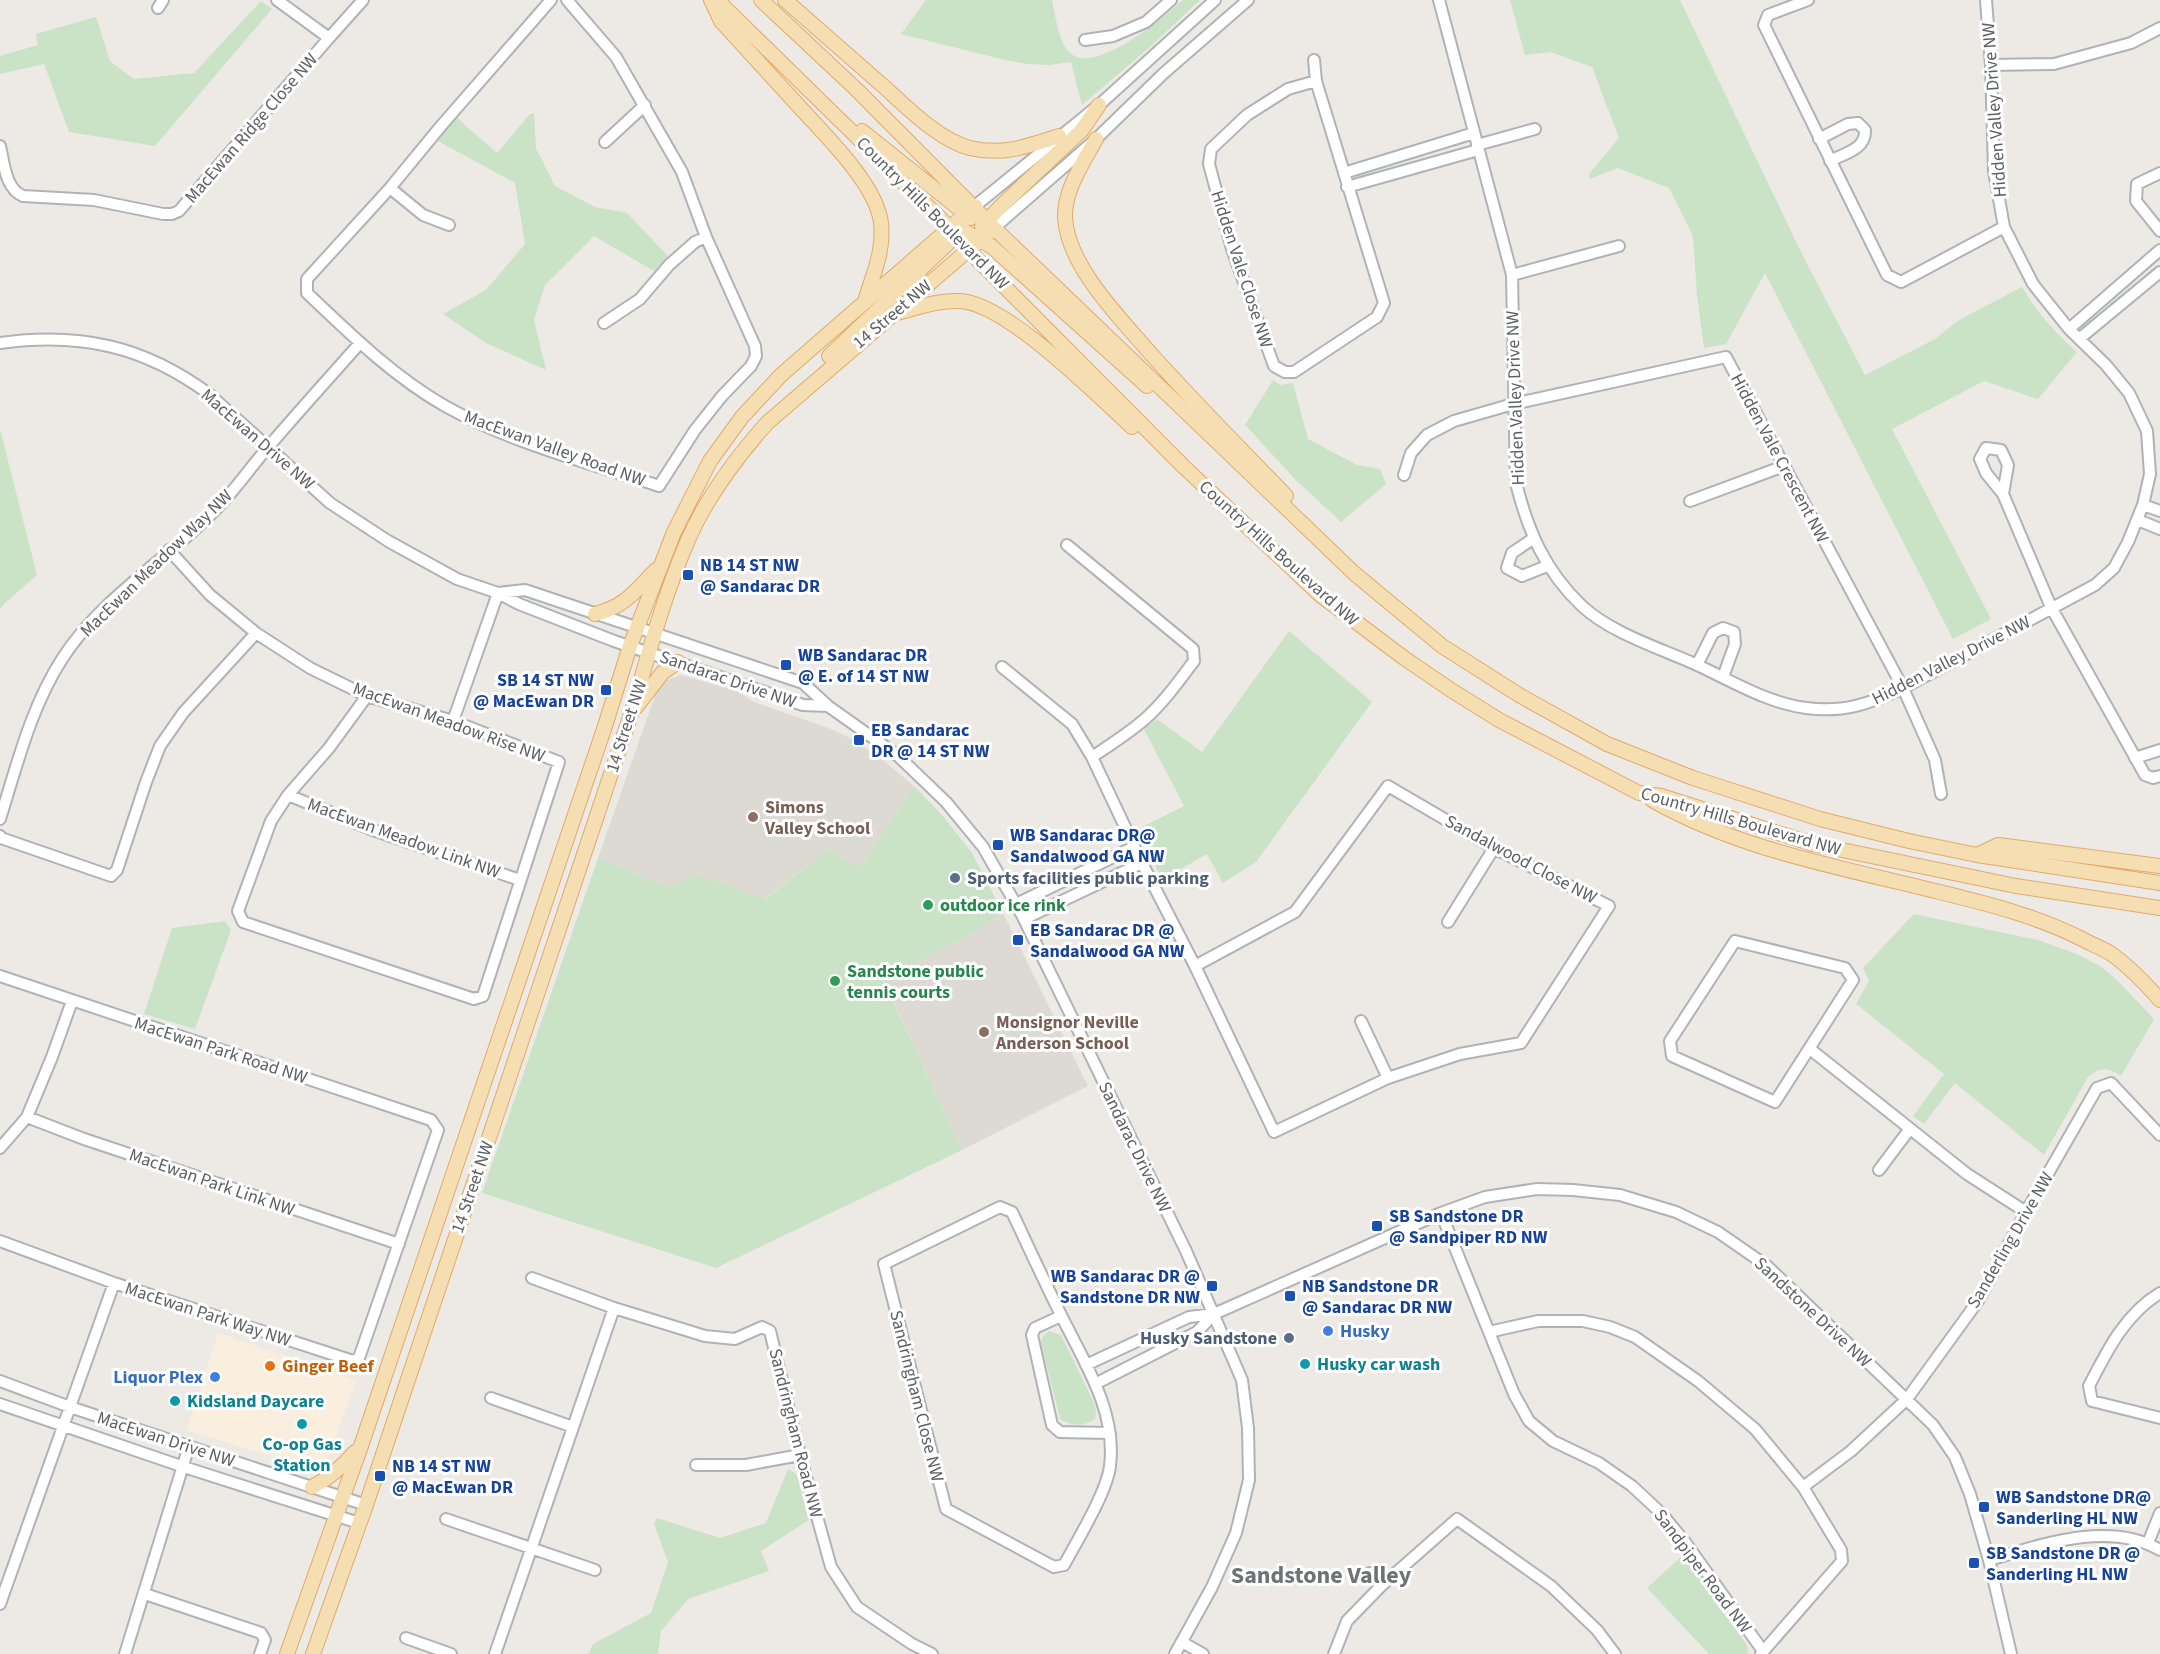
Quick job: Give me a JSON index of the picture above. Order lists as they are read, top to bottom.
{
  "streets": {
    "main road": ["Country Hills Boulevard NW", "14 Street NW"],
    "street": [
      "Hidden Valley Drive NW",
      "MacEwan Ridge Close NW",
      "Hidden Vale Close NW",
      "MacEwan Drive NW",
      "MacEwan Valley Road NW",
      "Hidden Vale Crescent NW",
      "MacEwan Meadow Way NW",
      "Sandarac Drive NW",
      "MacEwan Meadow Rise NW",
      "MacEwan Meadow Link NW",
      "Sandalwood Close NW",
      "MacEwan Park Road NW",
      "MacEwan Park Link NW",
      "Sanderling Drive NW",
      "Sandstone Drive NW",
      "MacEwan Park Way NW",
      "Sandringham Close NW",
      "Sandringham Road NW",
      "Sandpiper Road NW"
    ]
  },
  "crossings": [
    ["Hidden Valley Drive NW", "Hidden Vale Crescent NW"],
    ["Country Hills Boulevard NW", "14 Street NW"],
    ["14 Street NW", "MacEwan Drive NW"],
    ["14 Street NW", "Sandarac Drive NW"],
    ["MacEwan Drive NW", "MacEwan Meadow Way NW"],
    ["MacEwan Drive NW", "Sandarac Drive NW"],
    ["MacEwan Valley Road NW", "MacEwan Meadow Way NW"],
    ["MacEwan Meadow Way NW", "MacEwan Meadow Rise NW"],
    ["Sandarac Drive NW", "Sandstone Drive NW"],
    ["MacEwan Meadow Rise NW", "MacEwan Meadow Link NW"],
    ["MacEwan Park Road NW", "MacEwan Park Way NW"],
    ["MacEwan Park Link NW", "MacEwan Park Way NW"],
    ["Sanderling Drive NW", "Sandstone Drive NW"],
    ["Sandstone Drive NW", "Sandpiper Road NW"]
  ],
  "districts": ["Sandstone Valley"],
  "places": {
    "transit": [
      "NB 14 ST NW @ Sandarac DR",
      "WB Sandarac DR @ E. of 14 ST NW",
      "SB 14 ST NW @ MacEwan DR",
      "EB Sandarac DR @ 14 ST NW",
      "WB Sandarac DR@ Sandalwood GA NW",
      "EB Sandarac DR @ Sandalwood GA NW",
      "SB Sandstone DR @ Sandpiper RD NW",
      "WB Sandarac DR @ Sandstone DR NW",
      "NB Sandstone DR @ Sandarac DR NW",
      "NB 14 ST NW @ MacEwan DR",
      "WB Sandstone DR@ Sanderling HL NW",
      "SB Sandstone DR @ Sanderling HL NW"
    ],
    "other": [
      "Simons Valley School",
      "Sports facilities public parking",
      "outdoor ice rink",
      "Sandstone public tennis courts",
      "Monsignor Neville Anderson School",
      "Husky",
      "Husky Sandstone",
      "Husky car wash",
      "Ginger Beef",
      "Liquor Plex",
      "Kidsland Daycare",
      "Co-op Gas Station"
    ]
  }
}
